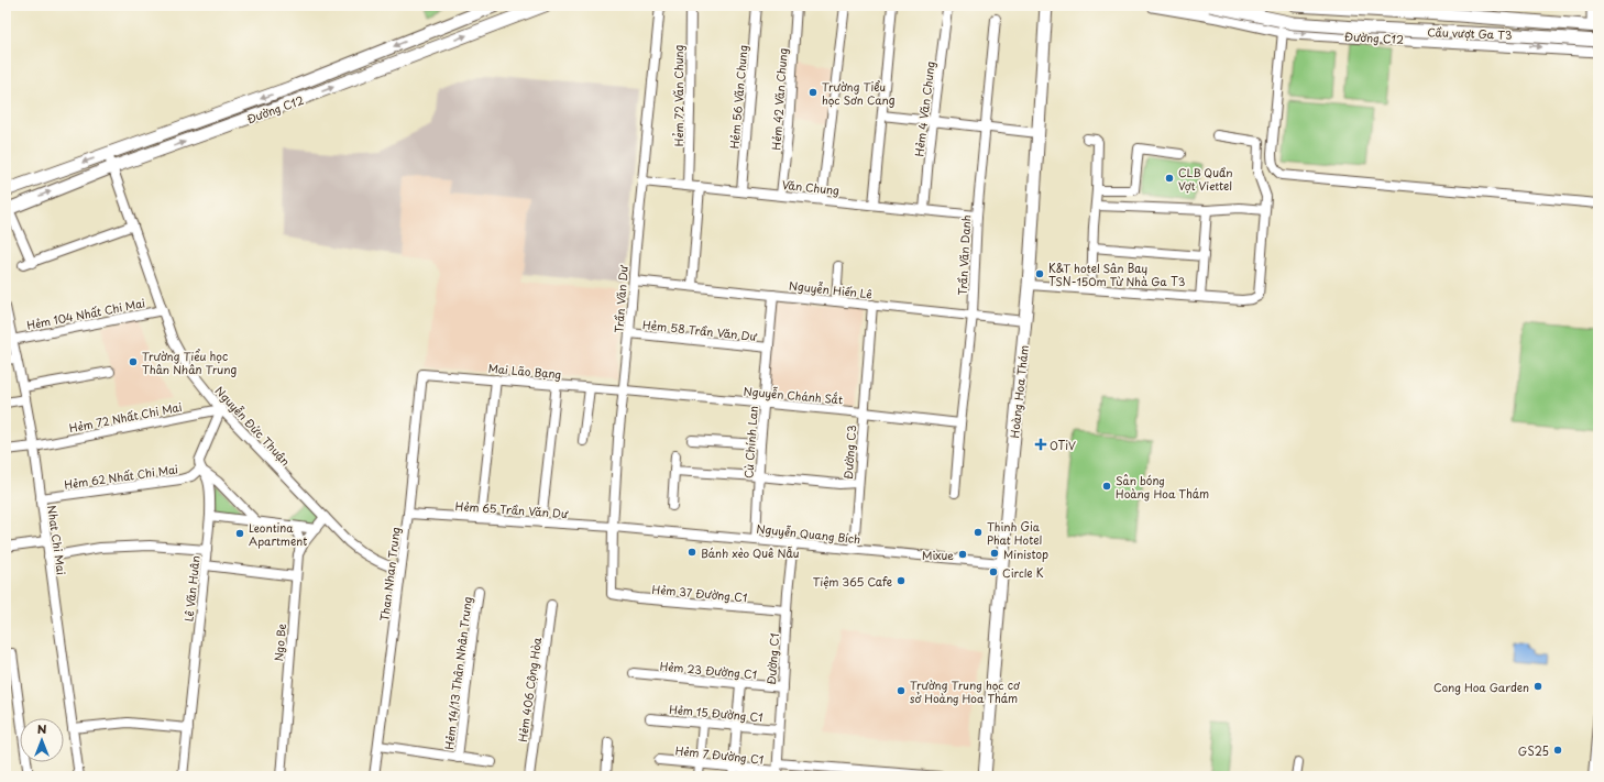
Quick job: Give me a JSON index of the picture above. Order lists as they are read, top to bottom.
{
  "streets": {
    "main road": ["Cầu vượt Ga T3", "Đường C12", "Hoàng Hoa Thám"],
    "street": [
      "Hẻm 72 Văn Chung",
      "Hẻm 56 Văn Chung",
      "Hẻm 42 Văn Chung",
      "Hẻm 4 Văn Chung",
      "Văn Chung",
      "Trần Văn Danh",
      "Nguyễn Hiến Lê",
      "Trần Văn Dư",
      "Hẻm 104 Nhất Chi Mai",
      "Hẻm 58 Trần Văn Dư",
      "Mai Lão Bạng",
      "Nguyễn Chánh Sắt",
      "Hẻm 72 Nhất Chi Mai",
      "Nguyễn Đức Thuận",
      "Cù Chính Lan",
      "Đường C3",
      "Hẻm 62 Nhất Chi Mai",
      "Hẻm 65 Trần Văn Dư",
      "Nguyễn Quang Bích",
      "Nhat Chi Mai",
      "Than Nhan Trung",
      "Lê Văn Huân",
      "Hẻm 37 Đường C1",
      "Ngo Be",
      "Đường C1",
      "Hẻm 23 Đường C1",
      "Hẻm 14/13 Thân Nhân Trung",
      "Hẻm 406 Cộng Hòa",
      "Hẻm 15 Đường C1",
      "Hẻm 7 Đường C1"
    ]
  },
  "crossings": [
    ["Đường C12", "Nguyễn Đức Thuận"],
    ["Hẻm 72 Văn Chung", "Văn Chung"],
    ["Hẻm 56 Văn Chung", "Văn Chung"],
    ["Hẻm 42 Văn Chung", "Văn Chung"],
    ["Hẻm 4 Văn Chung", "Văn Chung"],
    ["Văn Chung", "Trần Văn Danh"],
    ["Văn Chung", "Trần Văn Dư"],
    ["Trần Văn Danh", "Nguyễn Hiến Lê"],
    ["Trần Văn Danh", "Nguyễn Chánh Sắt"],
    ["Nguyễn Hiến Lê", "Trần Văn Dư"],
    ["Nguyễn Hiến Lê", "Hoàng Hoa Thám"],
    ["Nguyễn Hiến Lê", "Cù Chính Lan"],
    ["Nguyễn Hiến Lê", "Đường C3"],
    ["Trần Văn Dư", "Hẻm 58 Trần Văn Dư"],
    ["Trần Văn Dư", "Mai Lão Bạng"],
    ["Trần Văn Dư", "Nguyễn Chánh Sắt"],
    ["Trần Văn Dư", "Hẻm 65 Trần Văn Dư"],
    ["Trần Văn Dư", "Nguyễn Quang Bích"],
    ["Trần Văn Dư", "Hẻm 37 Đường C1"],
    ["Hẻm 104 Nhất Chi Mai", "Nguyễn Đức Thuận"],
    ["Hẻm 104 Nhất Chi Mai", "Nhat Chi Mai"],
    ["Hẻm 58 Trần Văn Dư", "Cù Chính Lan"],
    ["Mai Lão Bạng", "Nguyễn Chánh Sắt"],
    ["Mai Lão Bạng", "Than Nhan Trung"],
    ["Hoàng Hoa Thám", "Nguyễn Quang Bích"],
    ["Nguyễn Chánh Sắt", "Cù Chính Lan"],
    ["Nguyễn Chánh Sắt", "Đường C3"],
    ["Hẻm 72 Nhất Chi Mai", "Nguyễn Đức Thuận"],
    ["Hẻm 72 Nhất Chi Mai", "Nhat Chi Mai"],
    ["Hẻm 72 Nhất Chi Mai", "Lê Văn Huân"],
    ["Nguyễn Đức Thuận", "Than Nhan Trung"],
    ["Nguyễn Đức Thuận", "Lê Văn Huân"],
    ["Nguyễn Đức Thuận", "Ngo Be"],
    ["Cù Chính Lan", "Nguyễn Quang Bích"],
    ["Đường C3", "Nguyễn Quang Bích"],
    ["Hẻm 62 Nhất Chi Mai", "Nhat Chi Mai"],
    ["Hẻm 62 Nhất Chi Mai", "Lê Văn Huân"],
    ["Hẻm 65 Trần Văn Dư", "Nguyễn Quang Bích"],
    ["Hẻm 65 Trần Văn Dư", "Than Nhan Trung"],
    ["Nguyễn Quang Bích", "Đường C1"],
    ["Than Nhan Trung", "Hẻm 14/13 Thân Nhân Trung"],
    ["Hẻm 37 Đường C1", "Đường C1"],
    ["Đường C1", "Hẻm 23 Đường C1"],
    ["Đường C1", "Hẻm 15 Đường C1"],
    ["Đường C1", "Hẻm 7 Đường C1"]
  ],
  "places": {
    "other": [
      "Trường Tiểu học Sơn Cang",
      "CLB Quần Vợt Viettel",
      "K&T hotel Sân Bay TSN-150m Từ Nhà Ga T3",
      "Trường Tiểu học Thân Nhân Trung",
      "Sân bóng Hoàng Hoa Thám",
      "Thinh Gia Phat Hotel",
      "Leontina Apartment",
      "Bánh xèo Quê Nẫu",
      "Ministop",
      "Mixue",
      "Circle K",
      "Tiệm 365 Cafe",
      "Cong Hoa Garden",
      "Trường Trung học cơ sở Hoàng Hoa Thám",
      "GS25"
    ],
    "health": ["OTiV"]
  },
  "north": "top"
}
